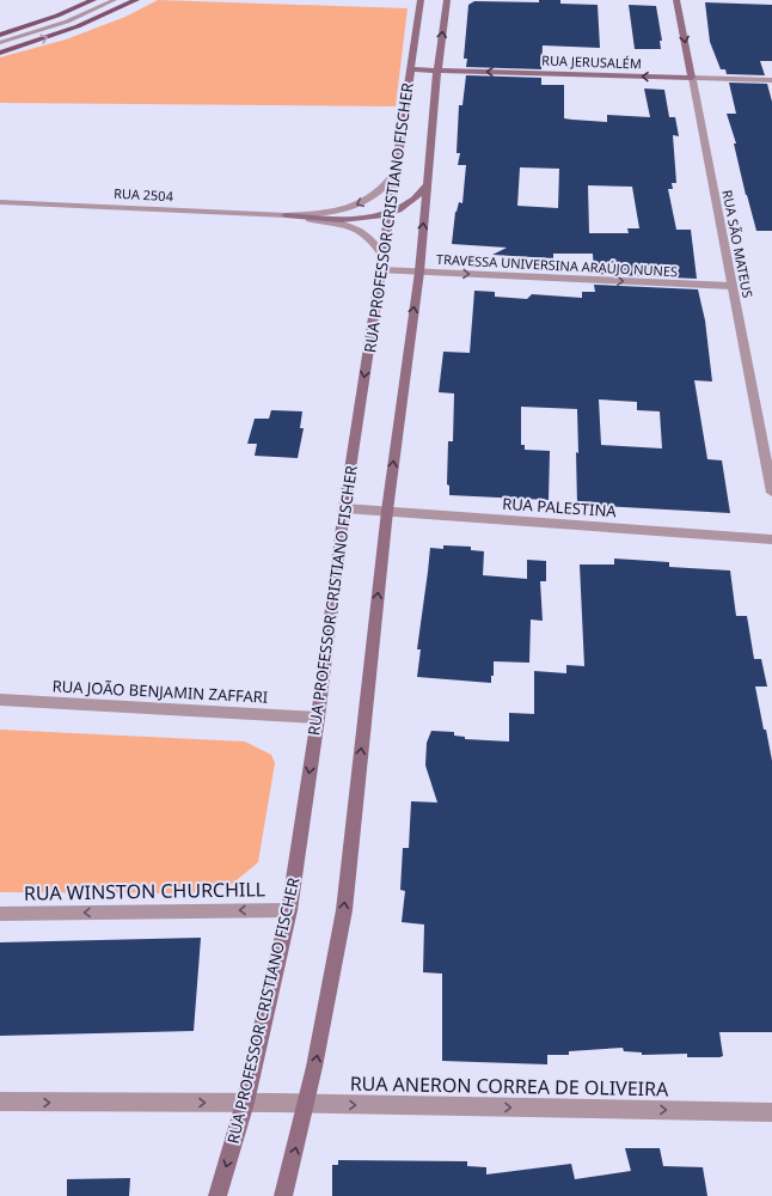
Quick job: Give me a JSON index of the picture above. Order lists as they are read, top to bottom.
{
  "streets": {
    "main road": ["RUA JERUSALÉM", "RUA PROFESSOR CRISTIANO FISCHER", "RUA SÃO MATEUS"],
    "street": [
      "RUA 2504",
      "TRAVESSA UNIVERSINA ARAÚJO NUNES",
      "RUA PALESTINA",
      "RUA JOÃO BENJAMIN ZAFFARI",
      "RUA WINSTON CHURCHILL",
      "RUA ANERON CORREA DE OLIVEIRA"
    ]
  },
  "crossings": [
    ["RUA JERUSALÉM", "RUA PROFESSOR CRISTIANO FISCHER"],
    ["RUA JERUSALÉM", "RUA SÃO MATEUS"],
    ["RUA 2504", "RUA PROFESSOR CRISTIANO FISCHER"],
    ["RUA PROFESSOR CRISTIANO FISCHER", "TRAVESSA UNIVERSINA ARAÚJO NUNES"],
    ["RUA PROFESSOR CRISTIANO FISCHER", "RUA PALESTINA"],
    ["RUA PROFESSOR CRISTIANO FISCHER", "RUA JOÃO BENJAMIN ZAFFARI"],
    ["RUA PROFESSOR CRISTIANO FISCHER", "RUA WINSTON CHURCHILL"],
    ["RUA PROFESSOR CRISTIANO FISCHER", "RUA ANERON CORREA DE OLIVEIRA"],
    ["RUA SÃO MATEUS", "TRAVESSA UNIVERSINA ARAÚJO NUNES"]
  ],
  "one_way": [
    "RUA JERUSALÉM",
    "TRAVESSA UNIVERSINA ARAÚJO NUNES",
    "RUA WINSTON CHURCHILL",
    "RUA ANERON CORREA DE OLIVEIRA"
  ]
}
